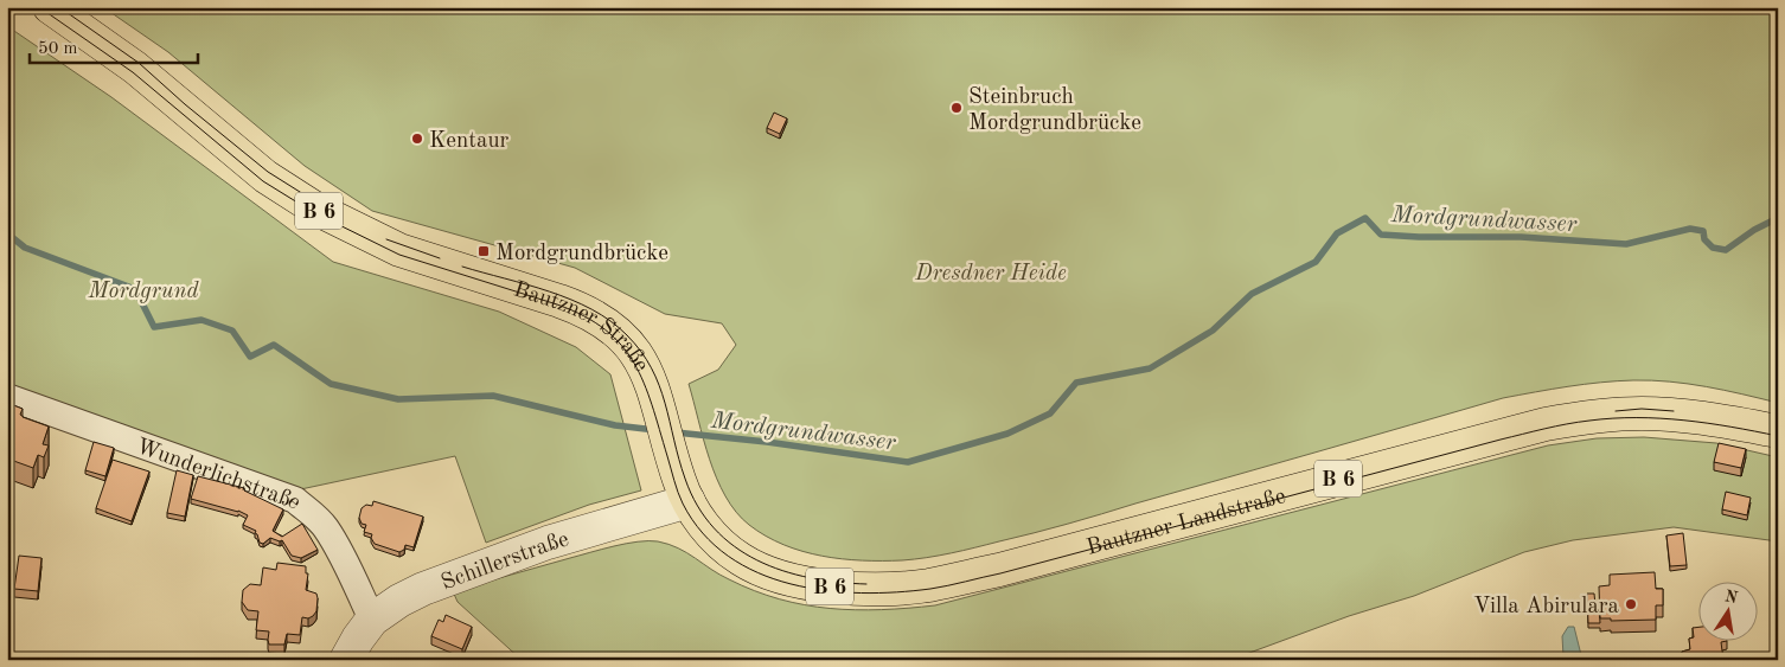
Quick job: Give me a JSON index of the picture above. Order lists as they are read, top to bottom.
{
  "streets": {
    "main road": ["B 6", "Bautzner Straße", "Bautzner Landstraße"],
    "street": ["Wunderlichstraße", "Schillerstraße"]
  },
  "crossings": [
    ["Bautzner Straße", "Bautzner Landstraße"],
    ["Bautzner Straße", "Schillerstraße"],
    ["Wunderlichstraße", "Schillerstraße"],
    ["Bautzner Landstraße", "Schillerstraße"]
  ],
  "water": ["Mordgrundwasser"],
  "parks": ["Dresdner Heide", "Mordgrund"],
  "places": {
    "other": ["Steinbruch Mordgrundbrücke", "Kentaur", "Villa Abirulara"],
    "transit": ["Mordgrundbrücke"]
  },
  "scale_bar": "50 m",
  "north": "top"
}
